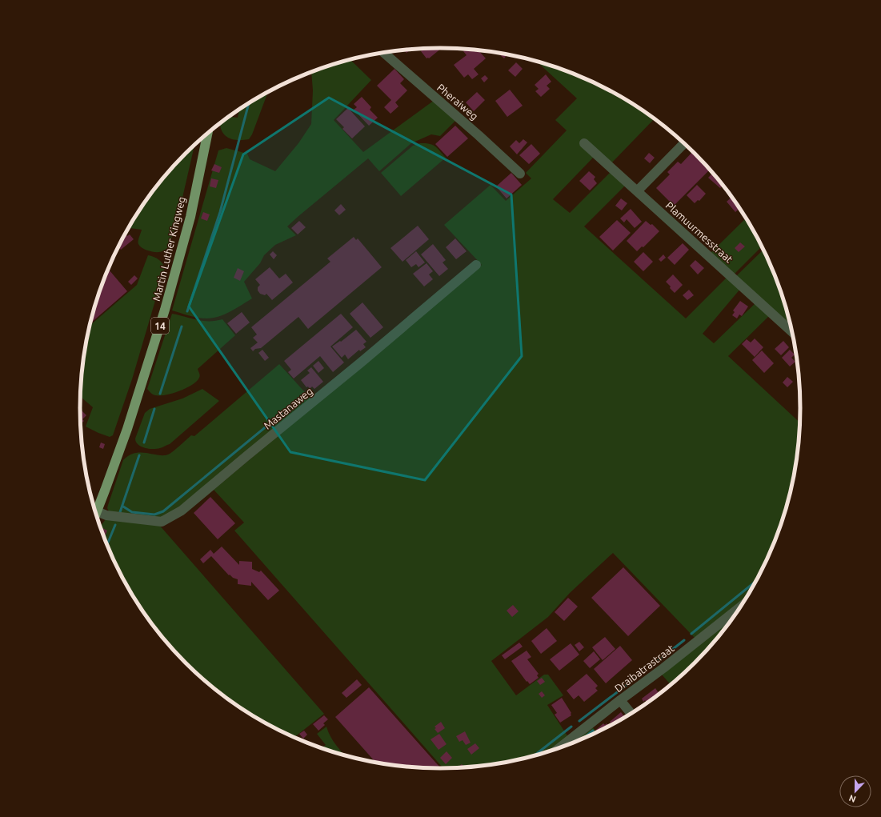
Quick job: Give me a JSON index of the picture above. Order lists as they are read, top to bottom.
{
  "streets": {
    "main road": ["Martin Luther Kingweg", "14"],
    "street": [
      "Pheraiweg",
      "Plamuurmesstraat",
      "Mastanaweg",
      "Draibatrastraat"
    ]
  },
  "north": "bottom"
}
